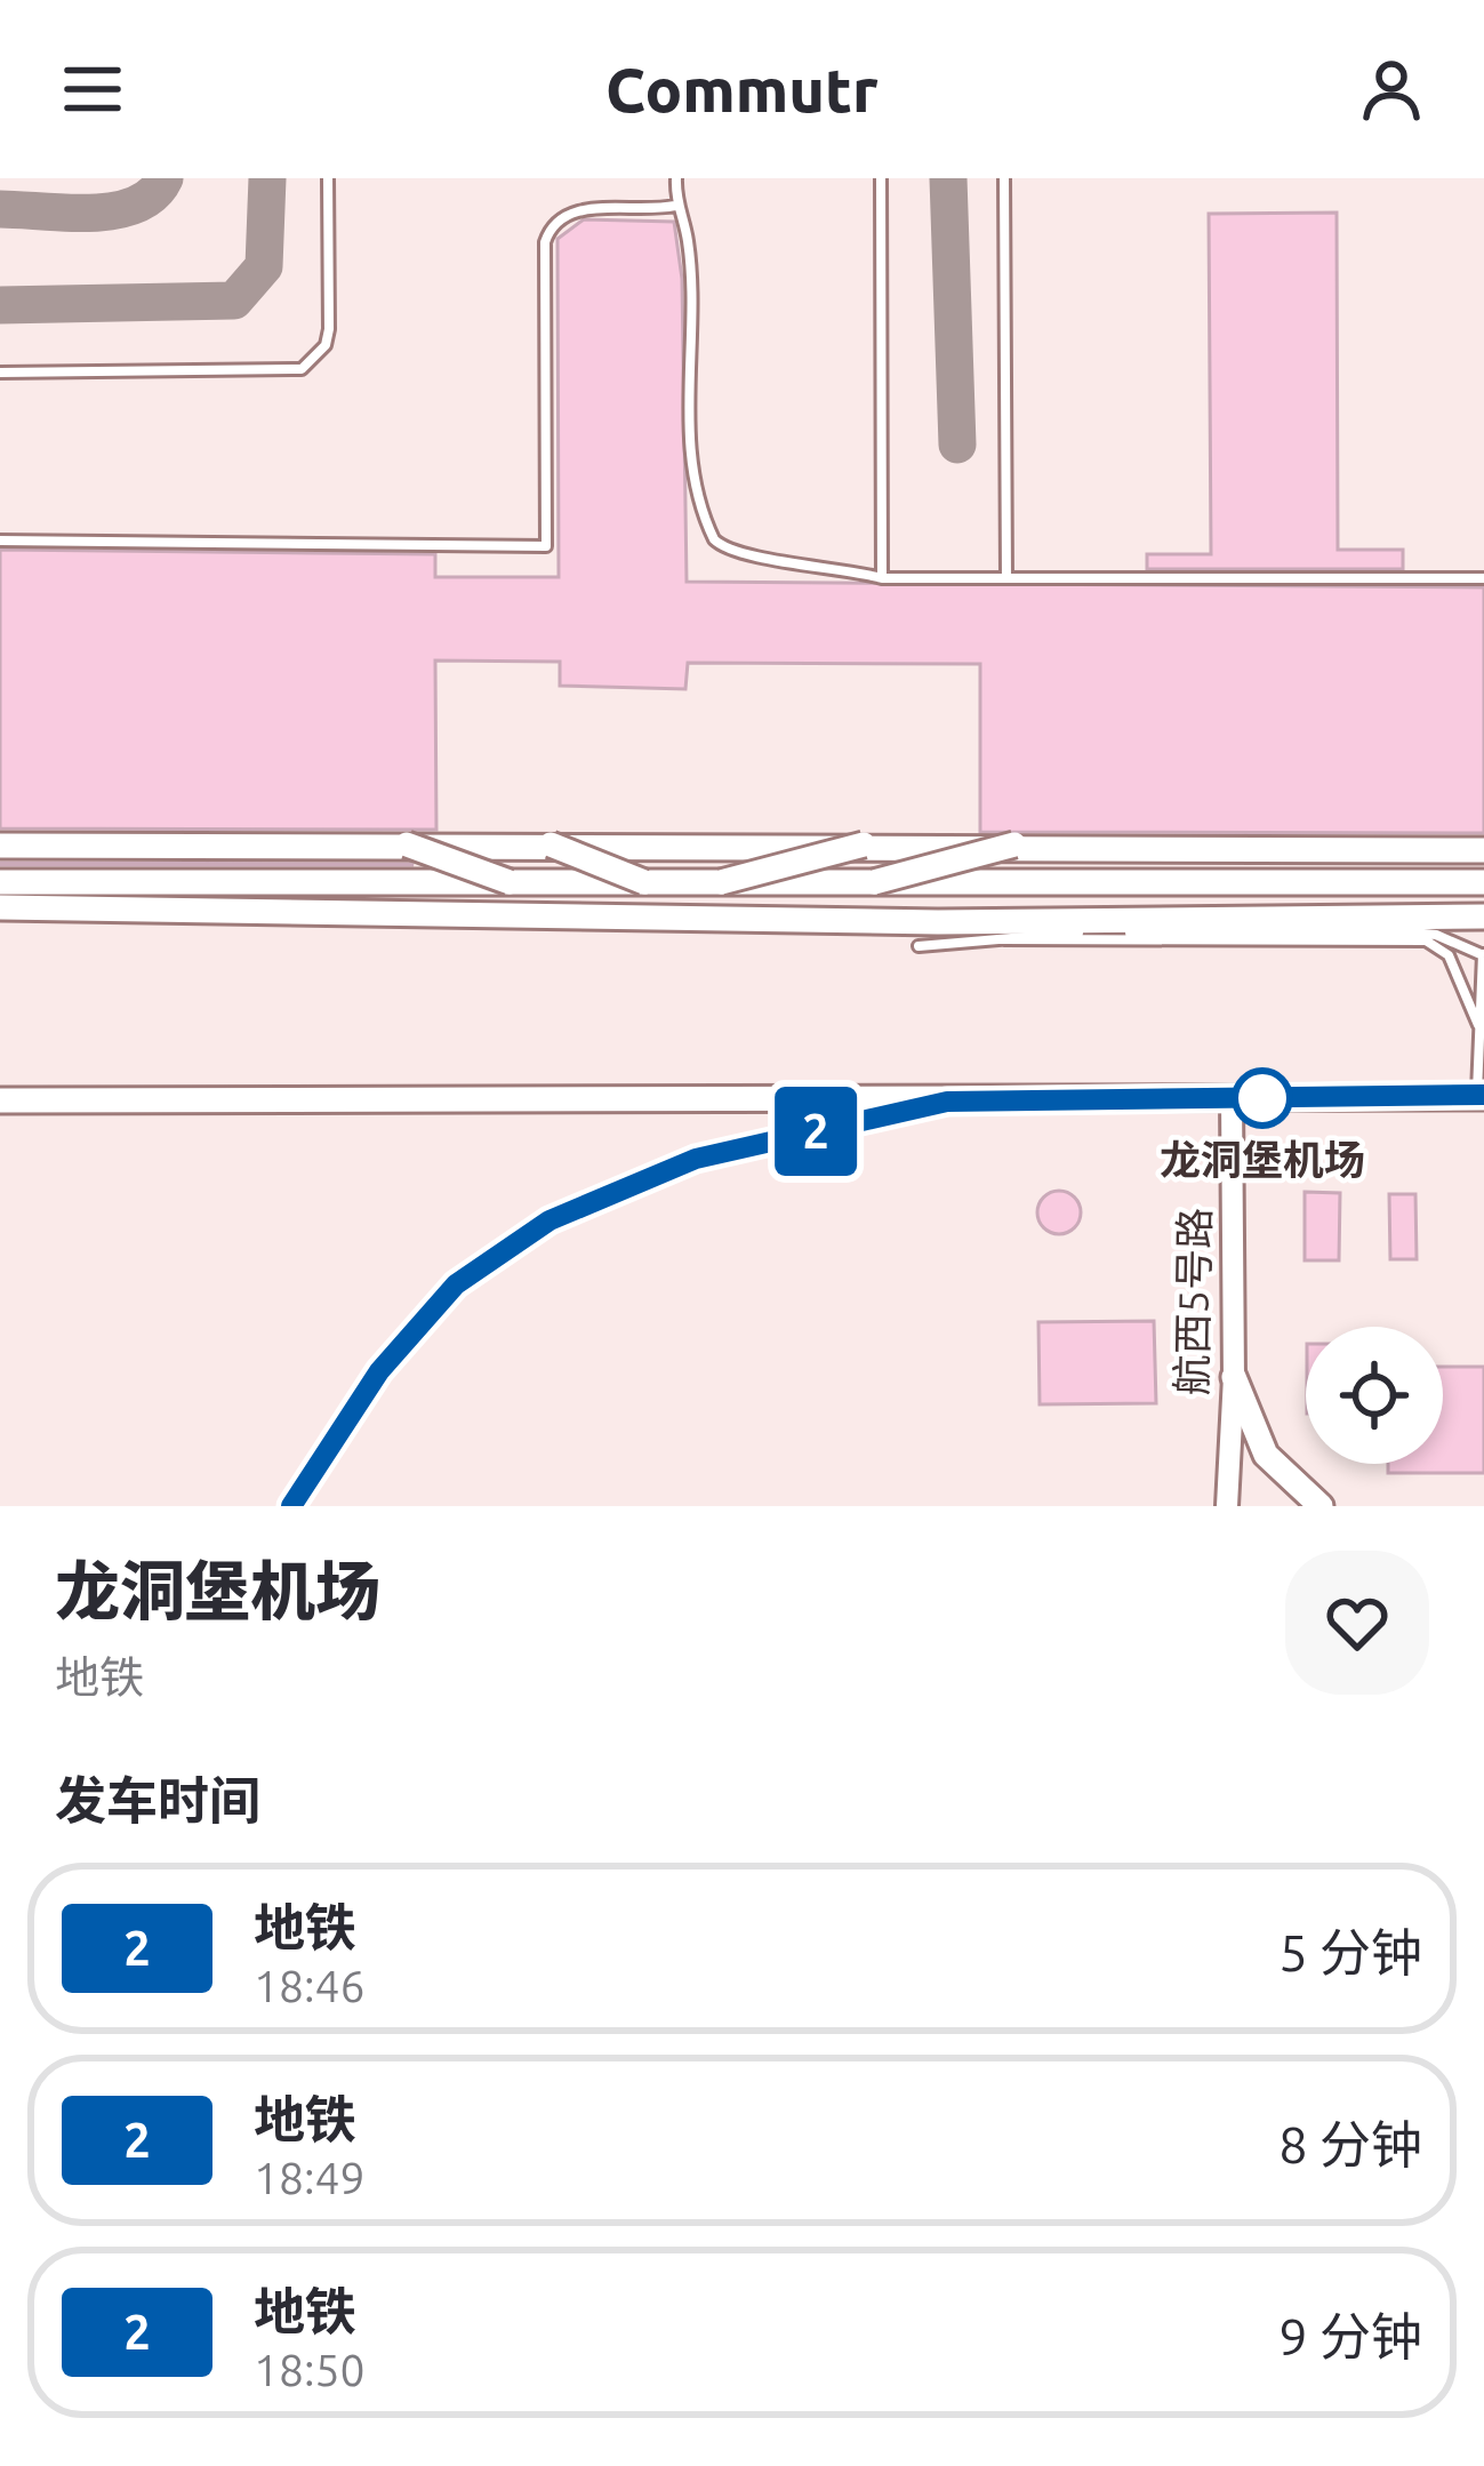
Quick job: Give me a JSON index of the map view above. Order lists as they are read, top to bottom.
{
  "streets": {
    "street": ["航西5号路"]
  },
  "places": ["龙洞堡机场"],
  "lines": ["metro line 2"],
  "page": {
    "header": "Commutr",
    "on_map": "2",
    "heading": [
      ["龙洞堡机场", "地铁"],
      "发车时间"
    ],
    "list": [
      {
        "mark": "2",
        "name": "地铁",
        "note": "18:46",
        "value": "5 分钟"
      },
      {
        "mark": "2",
        "name": "地铁",
        "note": "18:49",
        "value": "8 分钟"
      },
      {
        "mark": "2",
        "name": "地铁",
        "note": "18:50",
        "value": "9 分钟"
      }
    ]
  }
}
